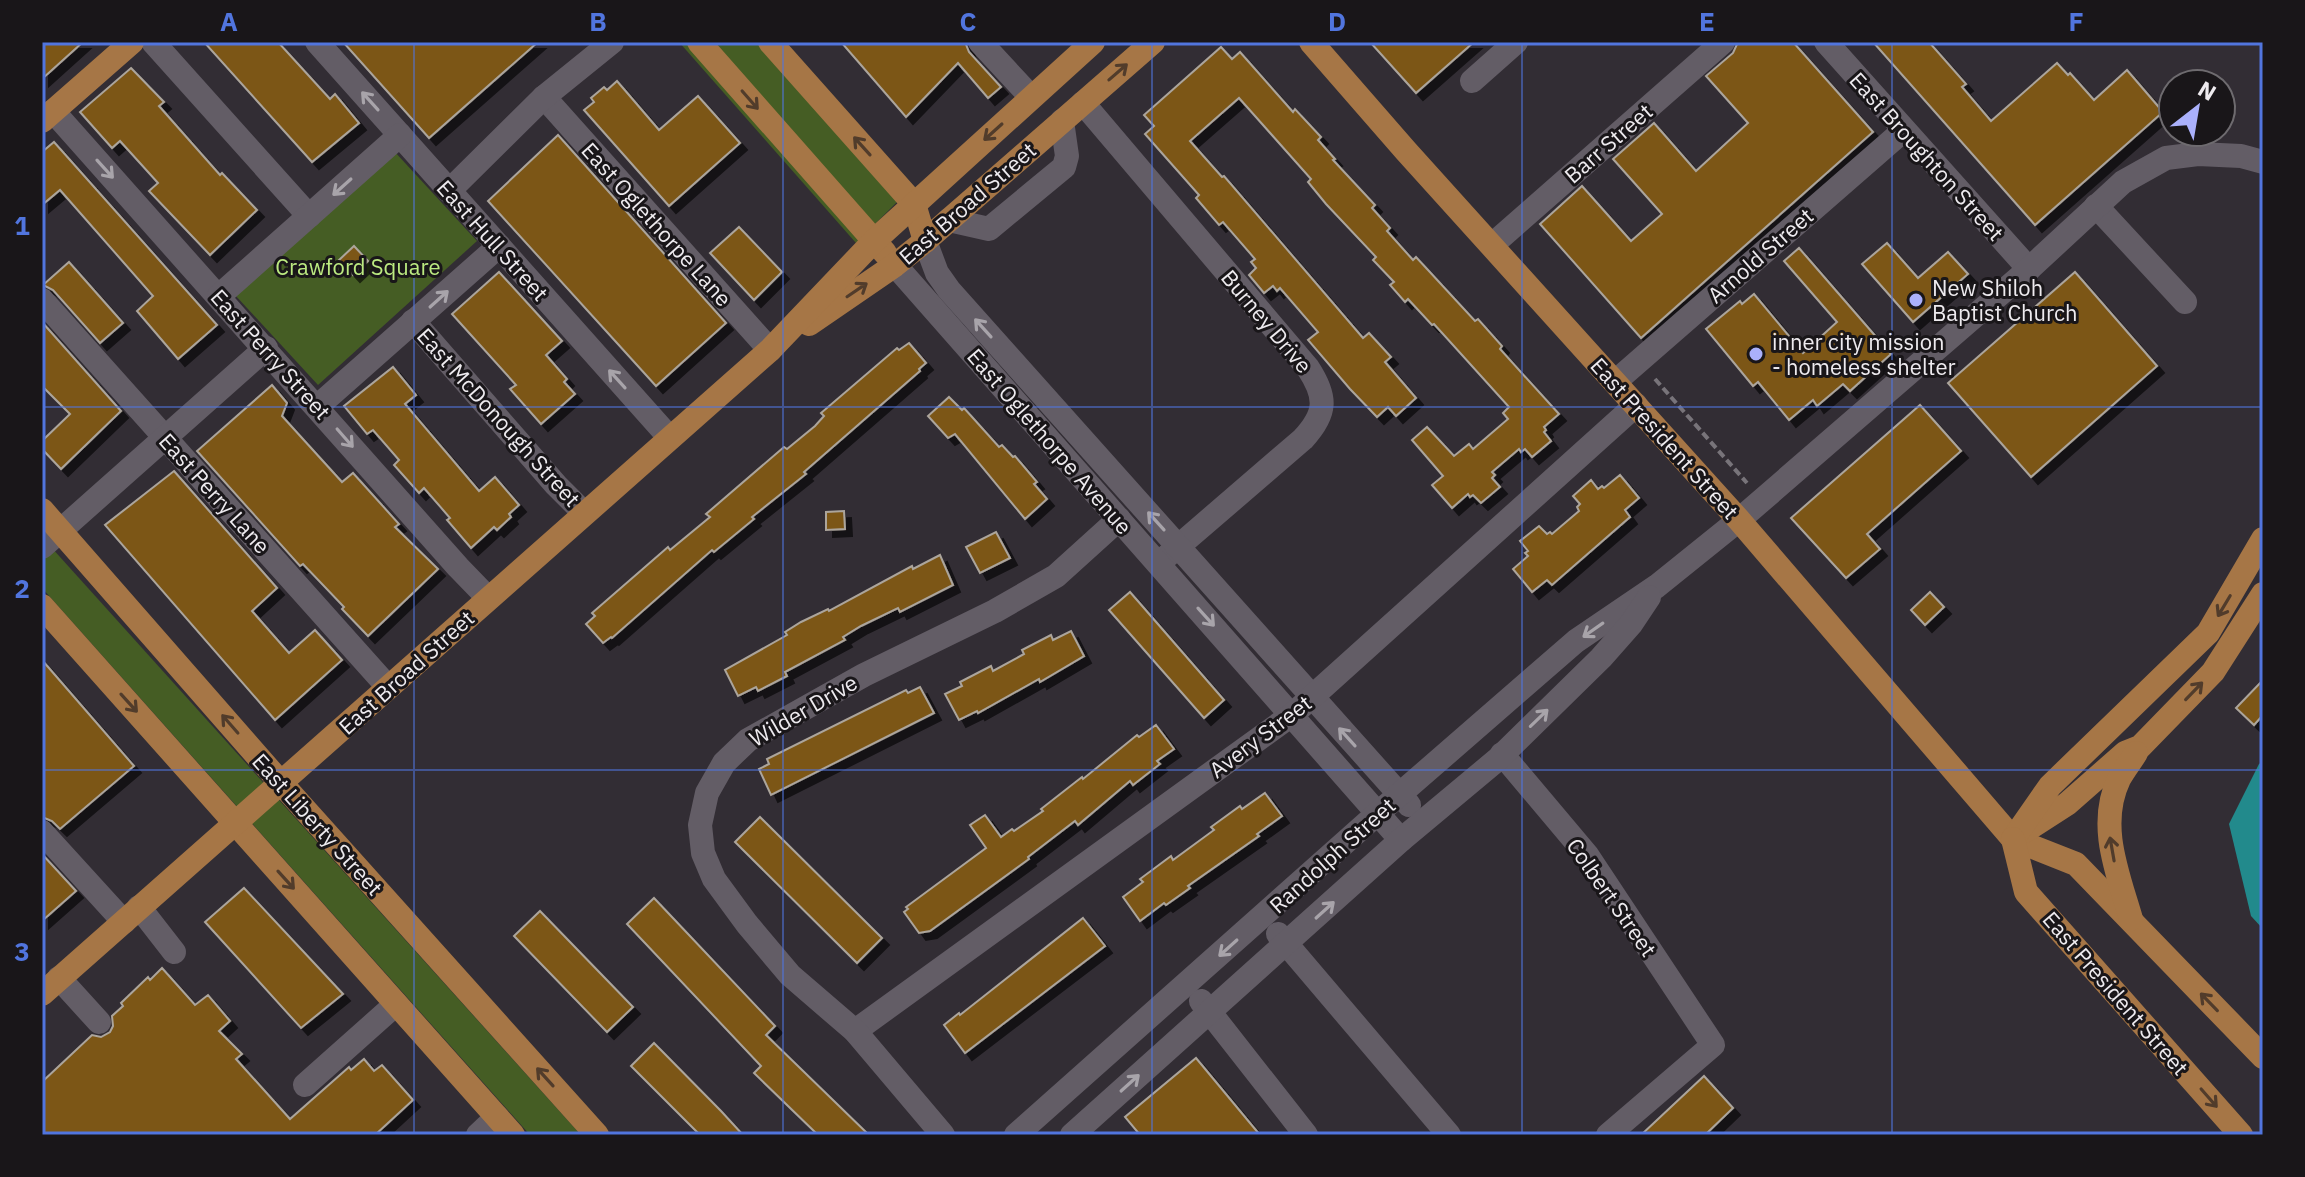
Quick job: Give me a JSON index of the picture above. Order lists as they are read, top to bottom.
{
  "streets": {
    "main road": [
      "East Broad Street",
      "East President Street",
      "East Oglethorpe Avenue",
      "East Liberty Street"
    ],
    "street": [
      "Barr Street",
      "East Broughton Street",
      "East Oglethorpe Lane",
      "East Hull Street",
      "Arnold Street",
      "Burney Drive",
      "East Perry Street",
      "East McDonough Street",
      "East Perry Lane",
      "Wilder Drive",
      "Avery Street",
      "Randolph Street",
      "Colbert Street"
    ]
  },
  "crossings": [
    ["Barr Street", "East President Street"],
    ["East Broughton Street", "Arnold Street"],
    ["East Broughton Street", "Randolph Street"],
    ["East Broad Street", "East Oglethorpe Lane"],
    ["East Broad Street", "East Hull Street"],
    ["East Broad Street", "Burney Drive"],
    ["East Broad Street", "East Perry Street"],
    ["East Broad Street", "East McDonough Street"],
    ["East Broad Street", "East Oglethorpe Avenue"],
    ["East Broad Street", "East Perry Lane"],
    ["East Broad Street", "East Liberty Street"],
    ["Arnold Street", "East President Street"],
    ["Burney Drive", "East Oglethorpe Avenue"],
    ["East President Street", "Avery Street"],
    ["East President Street", "Randolph Street"],
    ["East Oglethorpe Avenue", "Wilder Drive"],
    ["East Oglethorpe Avenue", "Avery Street"],
    ["East Oglethorpe Avenue", "Randolph Street"],
    ["Wilder Drive", "Avery Street"],
    ["Randolph Street", "Colbert Street"]
  ],
  "parks": ["Crawford Square"],
  "places": ["New Shiloh Baptist Church", "inner city mission - homeless shelter"],
  "north": "top right",
  "grid": {
    "columns": [
      "A",
      "B",
      "C",
      "D",
      "E",
      "F"
    ],
    "rows": ["1", "2", "3"]
  }
}
